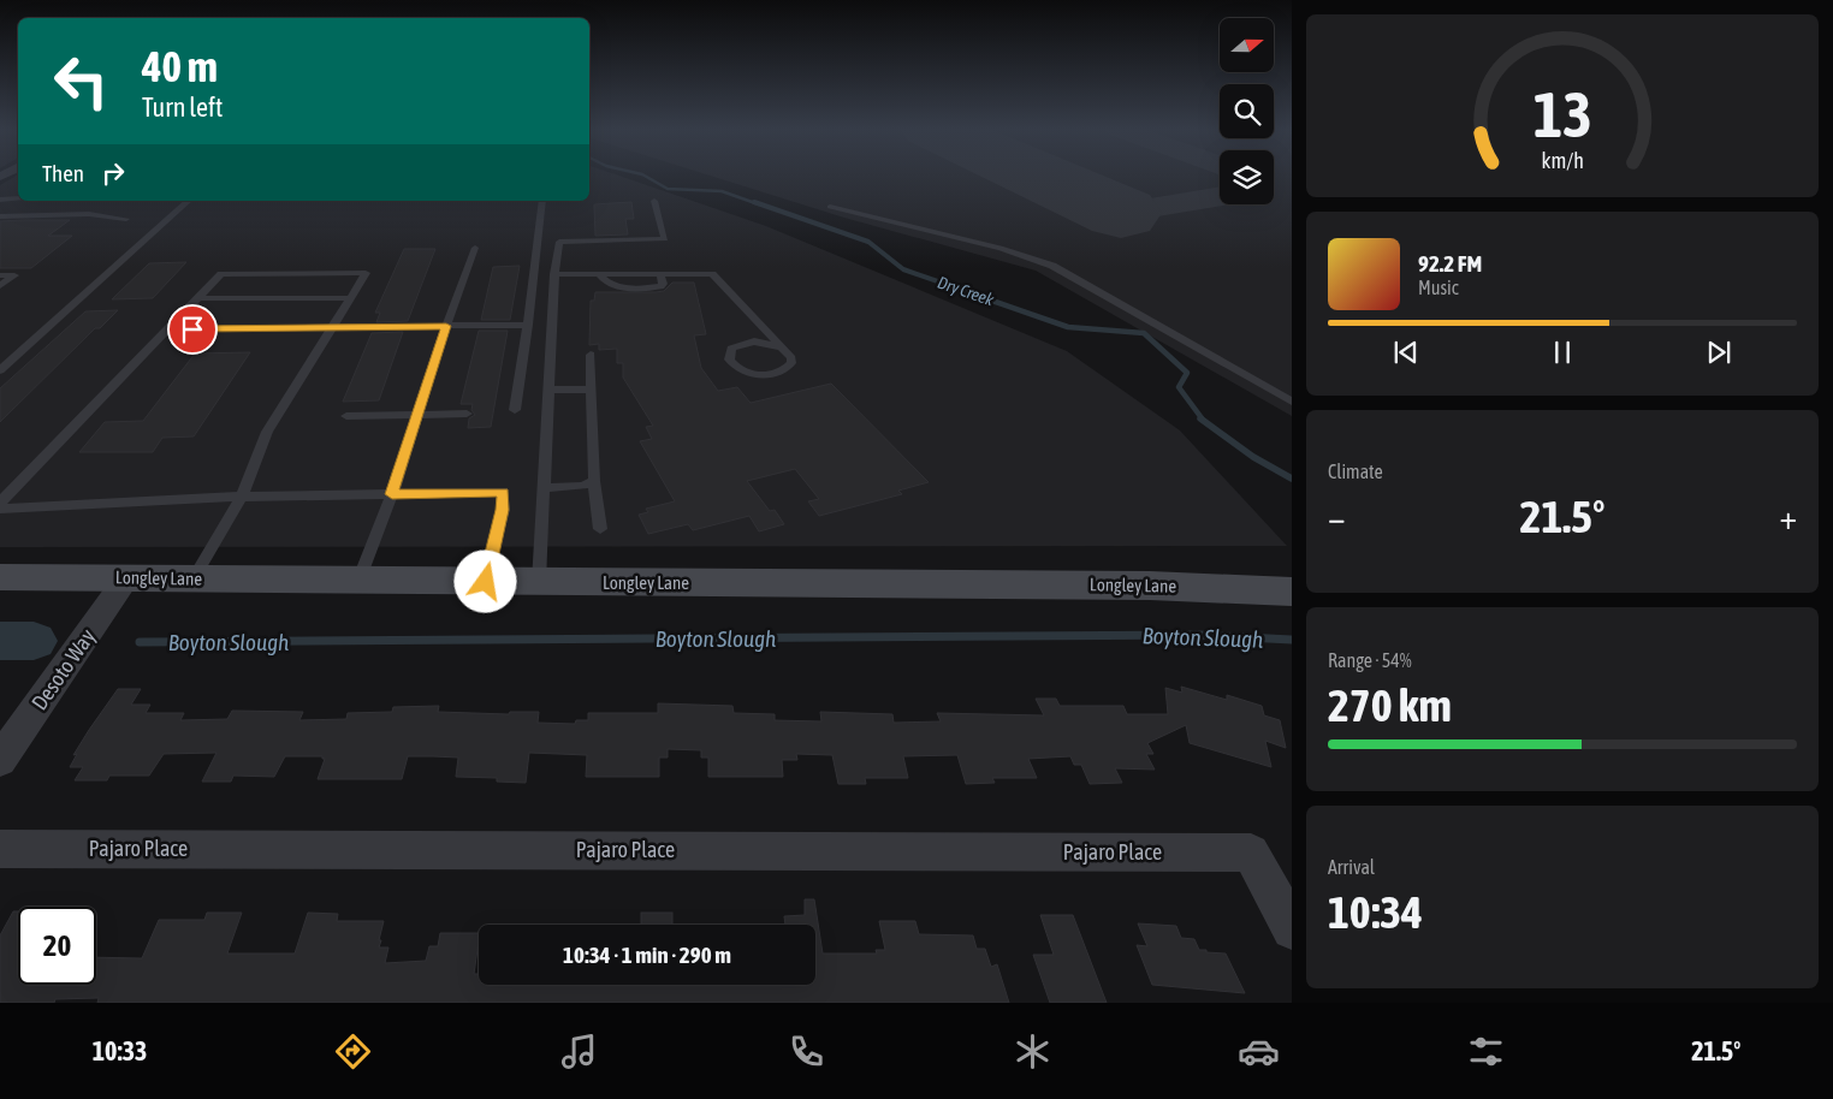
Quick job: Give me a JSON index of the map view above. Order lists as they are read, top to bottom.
{
  "streets": {
    "main road": ["Longley Lane"],
    "street": ["Desoto Way", "Pajaro Place"]
  },
  "crossings": [
    ["Longley Lane", "Desoto Way"]
  ],
  "water": ["Dry Creek", "Boyton Slough"],
  "north": "right",
  "page": {
    "turn": ["40 m", "Turn left"],
    "then": "Then",
    "song": ["92.2 FM", "Music"],
    "tile": [
      "Climate",
      ["Range · 54%", "270 km"],
      ["Arrival", "10:34"]
    ],
    "heat": ["−", "21.5°", "+"],
    "limit": "20",
    "trip": "10:34 · 1 min · 290 m",
    "tabs": ["10:33", "21.5°"],
    "gauge": ["13", "km/h"]
  }
}
